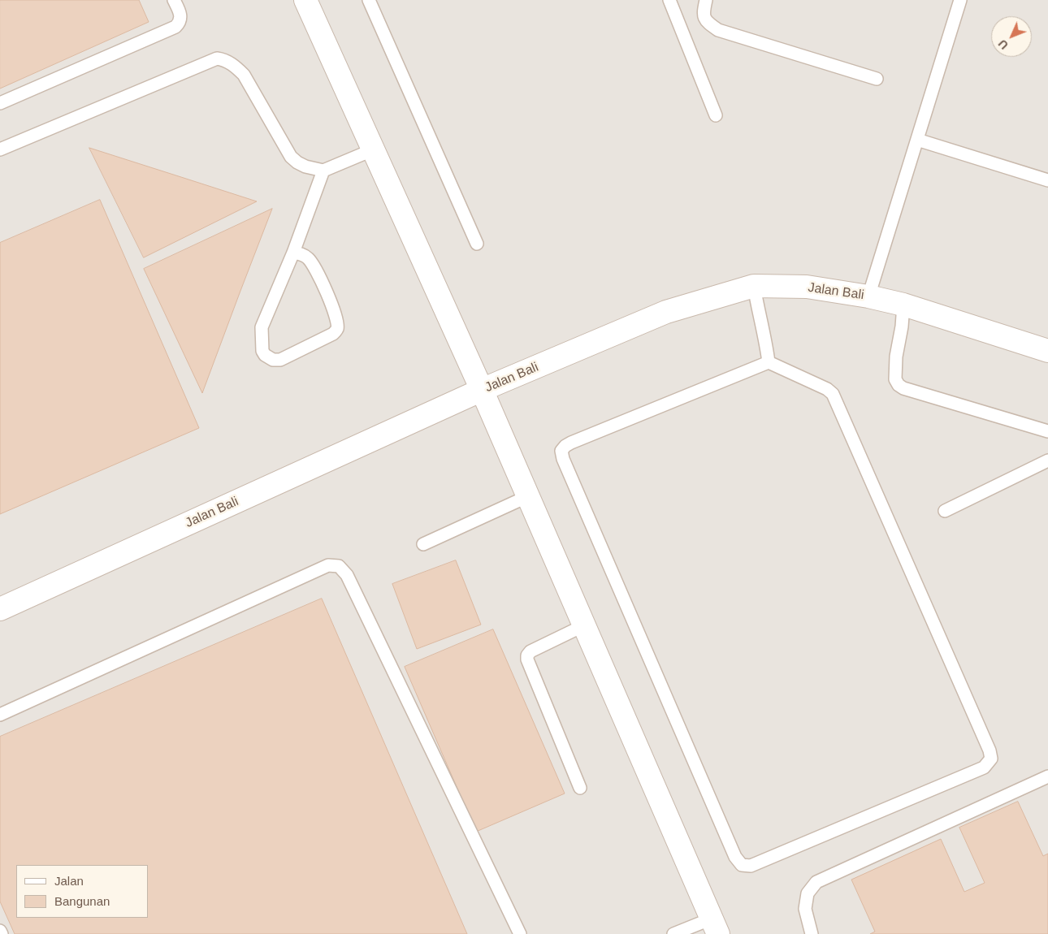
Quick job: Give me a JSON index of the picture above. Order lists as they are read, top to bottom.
{
  "streets": {
    "street": ["Jalan Bali"]
  },
  "legend": ["Jalan", "Bangunan"],
  "north": "bottom left"
}
